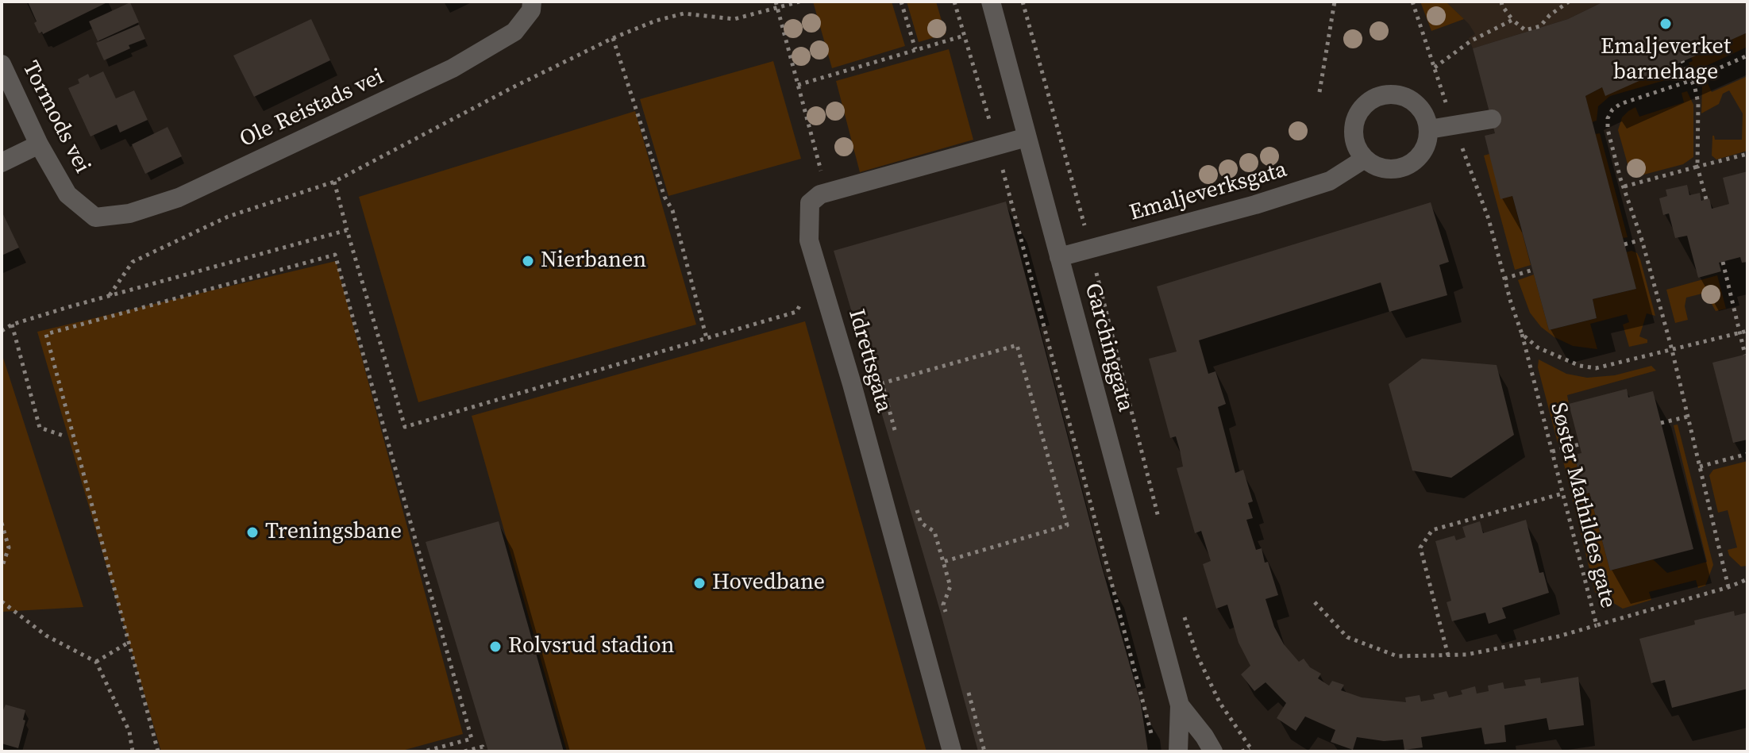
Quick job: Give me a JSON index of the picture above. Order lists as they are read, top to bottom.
{
  "streets": {
    "street": [
      "Ole Reistads vei",
      "Tormods vei",
      "Emaljeverksgata",
      "Garchinggata",
      "Idrettsgata"
    ],
    "path": ["Søster Mathildes gate"]
  },
  "crossings": [
    ["Ole Reistads vei", "Tormods vei"],
    ["Emaljeverksgata", "Garchinggata"]
  ],
  "places": [
    "Emaljeverket barnehage",
    "Nierbanen",
    "Treningsbane",
    "Hovedbane",
    "Rolvsrud stadion"
  ]
}
